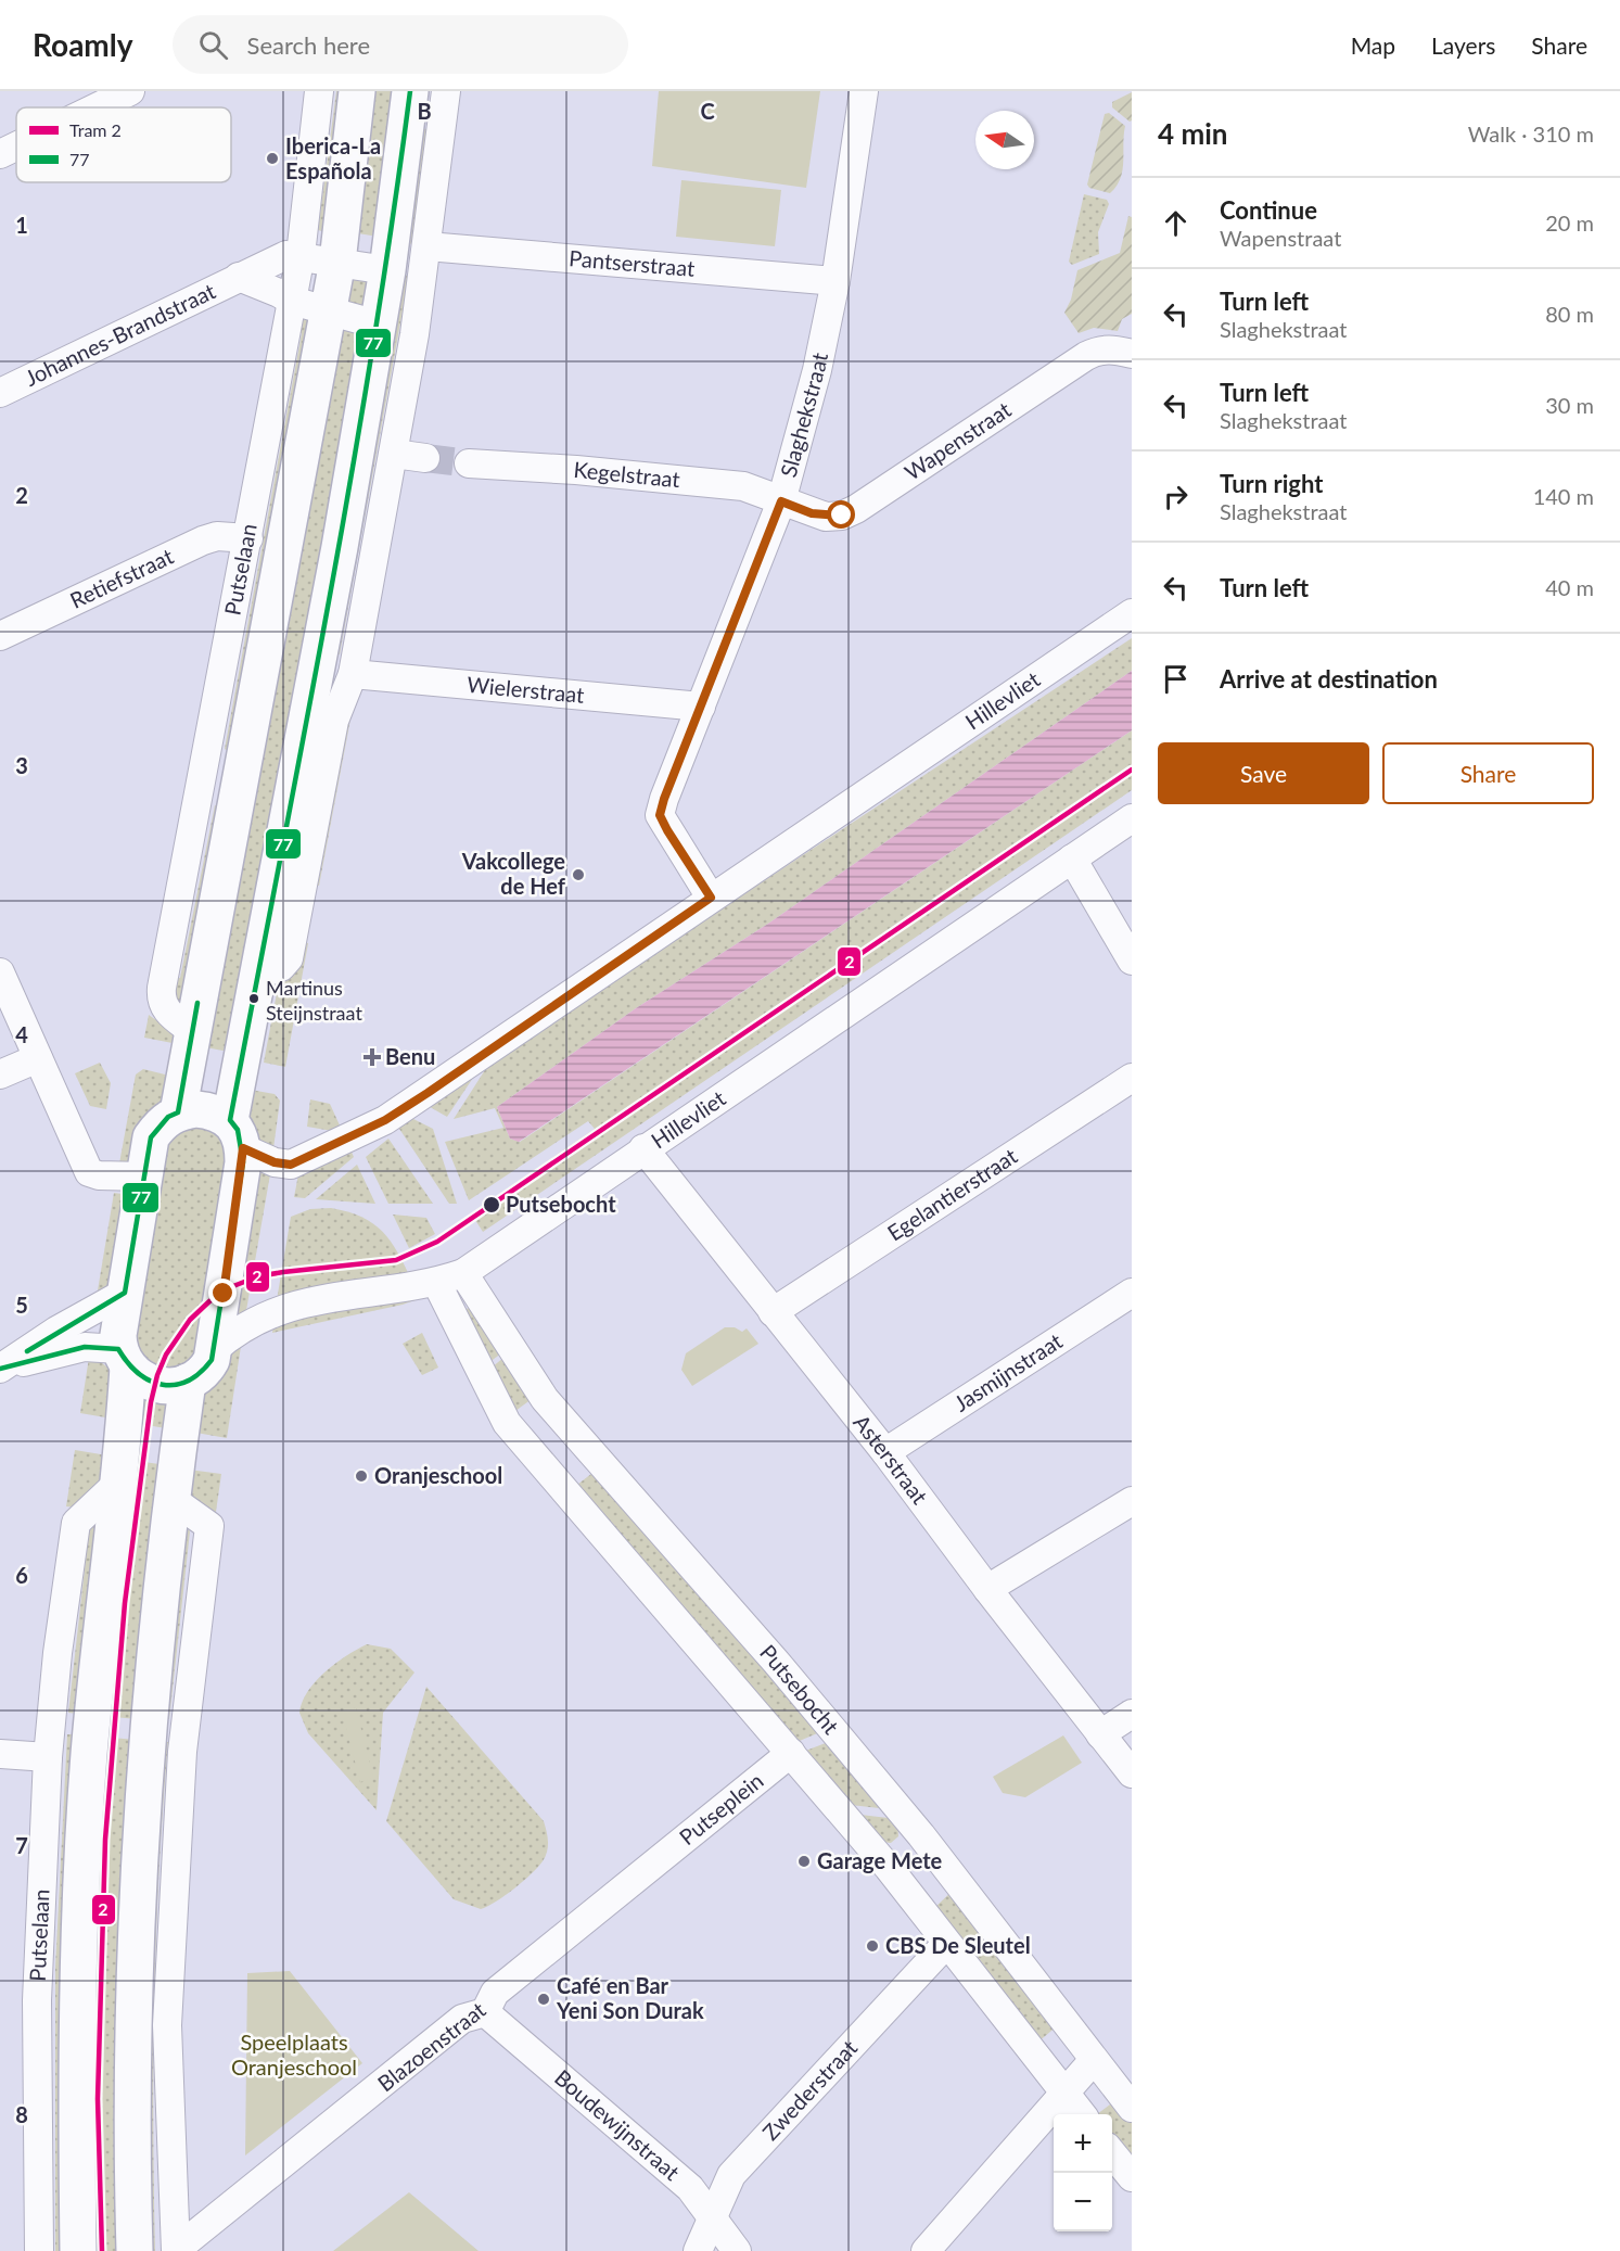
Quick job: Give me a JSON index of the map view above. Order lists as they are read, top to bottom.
{
  "streets": {
    "main road": ["Putselaan"],
    "street": [
      "Pantserstraat",
      "Johannes-Brandstraat",
      "Slaghekstraat",
      "Wapenstraat",
      "Kegelstraat",
      "Retiefstraat",
      "Wielerstraat",
      "Hillevliet",
      "Egelantierstraat",
      "Jasmijnstraat",
      "Asterstraat",
      "Putsebocht",
      "Putseplein",
      "Blazoenstraat",
      "Zwederstraat",
      "Boudewijnstraat"
    ]
  },
  "crossings": [
    ["Pantserstraat", "Slaghekstraat"],
    ["Johannes-Brandstraat", "Putselaan"],
    ["Slaghekstraat", "Wapenstraat"],
    ["Slaghekstraat", "Kegelstraat"],
    ["Slaghekstraat", "Wielerstraat"],
    ["Slaghekstraat", "Hillevliet"],
    ["Wapenstraat", "Kegelstraat"],
    ["Putselaan", "Retiefstraat"],
    ["Hillevliet", "Asterstraat"],
    ["Hillevliet", "Putsebocht"],
    ["Egelantierstraat", "Asterstraat"],
    ["Jasmijnstraat", "Asterstraat"],
    ["Putseplein", "Blazoenstraat"],
    ["Blazoenstraat", "Boudewijnstraat"],
    ["Zwederstraat", "Boudewijnstraat"]
  ],
  "parks": ["Speelplaats Oranjeschool"],
  "places": {
    "other": [
      "Iberica-La Española",
      "Vakcollege de Hef",
      "Martinus Steijnstraat",
      "Putsebocht",
      "Oranjeschool",
      "Garage Mete",
      "CBS De Sleutel",
      "Café en Bar Yeni Son Durak"
    ],
    "health": ["Benu"]
  },
  "lines": ["transit line 77", "tram line 2"],
  "legend": ["Tram 2", "77"],
  "north": "left",
  "page": {
    "header": "Roamly",
    "search": "Search here",
    "nav": ["Map", "Layers", "Share"],
    "heading": ["4 min", "Walk · 310 m"],
    "list": [
      ["Continue", "Wapenstraat", "20 m"],
      ["Turn left", "Slaghekstraat", "80 m"],
      ["Turn left", "Slaghekstraat", "30 m"],
      ["Turn right", "Slaghekstraat", "140 m"],
      ["Turn left", "40 m"],
      "Arrive at destination"
    ],
    "buttons": ["Save", "Share"],
    "map_buttons": ["+", "−"]
  },
  "grid": {
    "columns": ["B", "C"],
    "rows": [
      "1",
      "2",
      "3",
      "4",
      "5",
      "6",
      "7",
      "8"
    ]
  }
}
